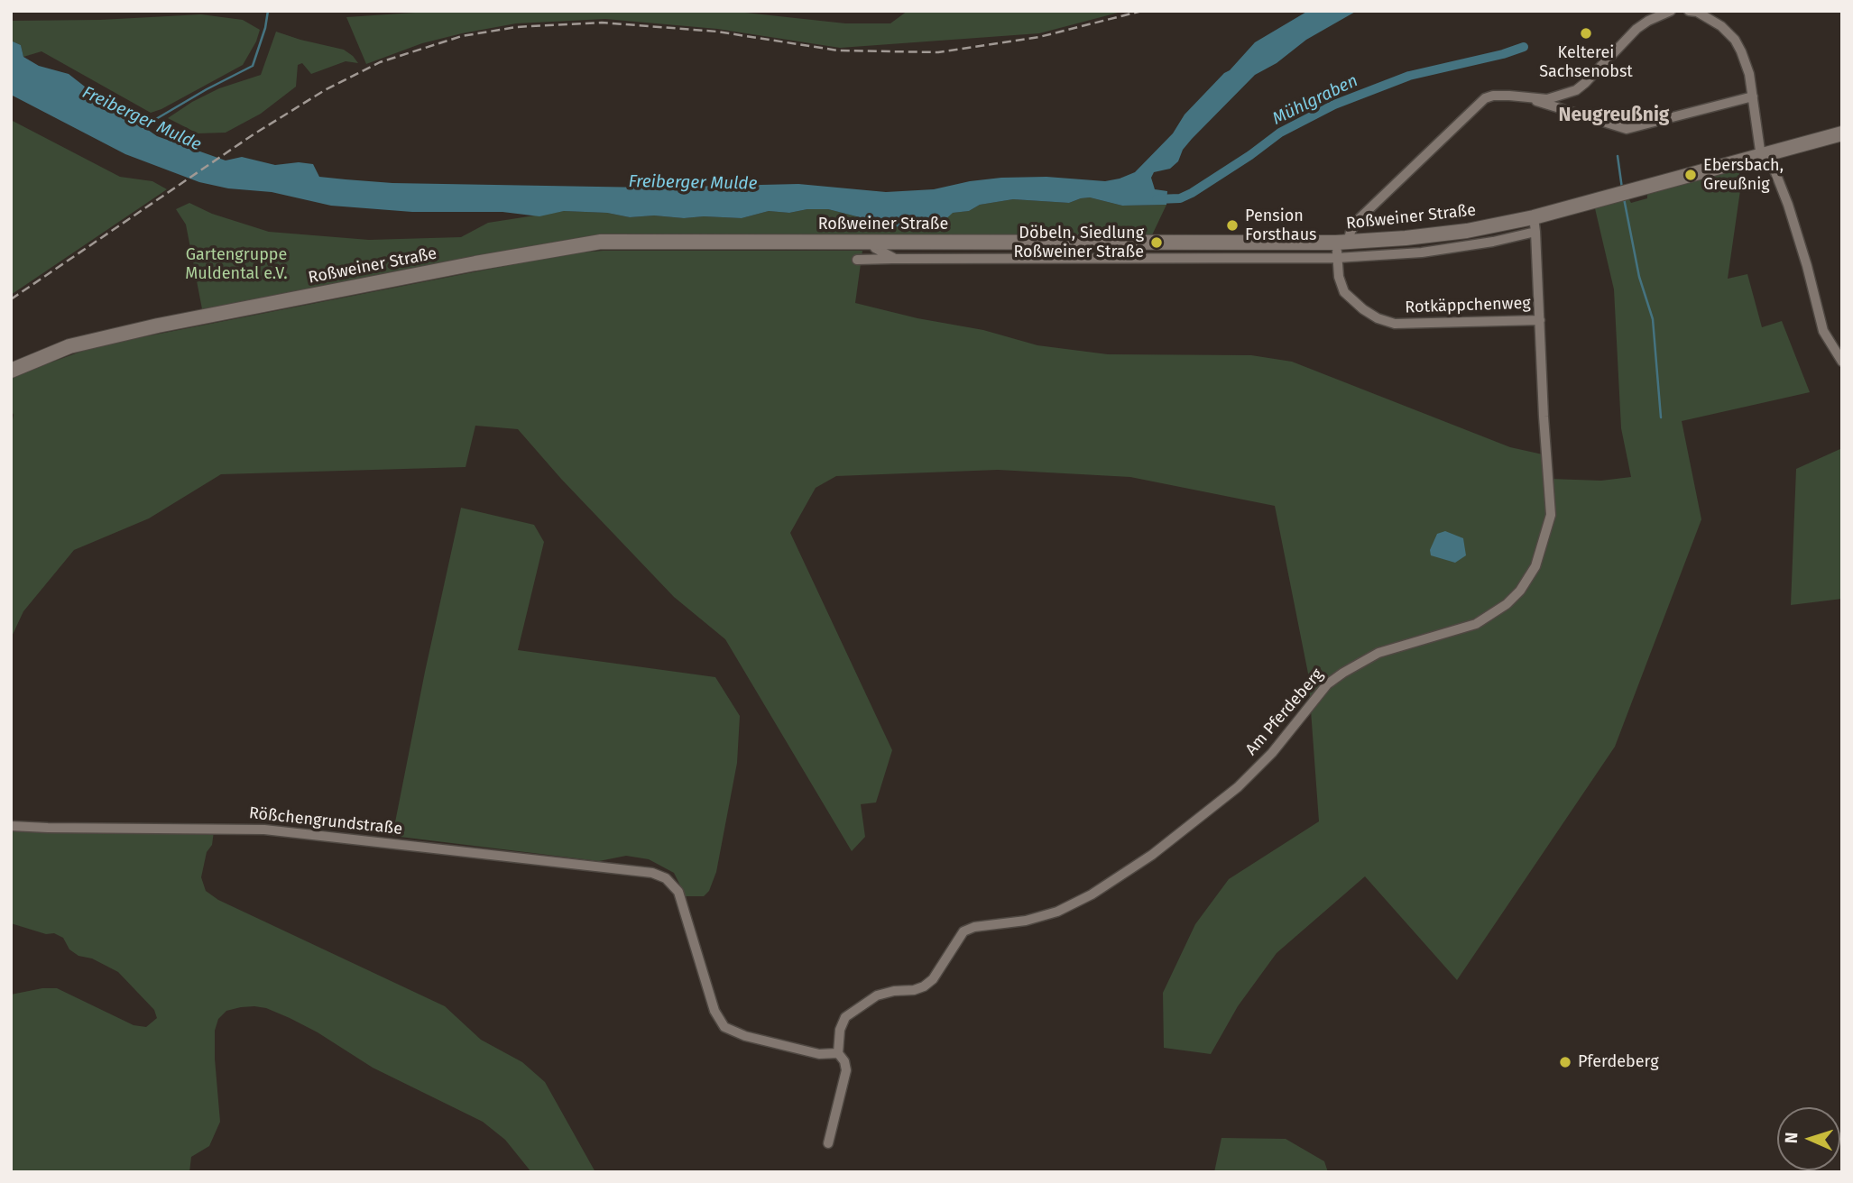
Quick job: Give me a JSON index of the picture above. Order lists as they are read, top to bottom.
{
  "streets": {
    "main road": ["Roßweiner Straße"],
    "street": ["Rotkäppchenweg", "Am Pferdeberg", "Rößchengrundstraße"]
  },
  "crossings": [
    ["Roßweiner Straße", "Rotkäppchenweg"],
    ["Roßweiner Straße", "Am Pferdeberg"],
    ["Rotkäppchenweg", "Am Pferdeberg"],
    ["Am Pferdeberg", "Rößchengrundstraße"]
  ],
  "districts": ["Neugreußnig"],
  "water": ["Mühlgraben", "Freiberger Mulde"],
  "parks": ["Gartengruppe Muldental e.V."],
  "places": [
    "Kelterei Sachsenobst",
    "Ebersbach, Greußnig",
    "Pension Forsthaus",
    "Döbeln, Siedlung Roßweiner Straße",
    "Pferdeberg"
  ],
  "north": "left"
}
